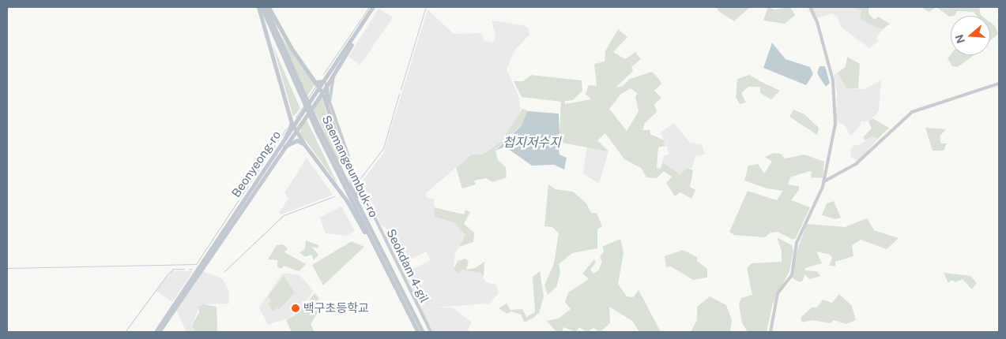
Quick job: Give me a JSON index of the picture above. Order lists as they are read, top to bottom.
{
  "streets": {
    "highway": ["Saemangeumbuk-ro"],
    "main road": ["Beonyeong-ro"],
    "street": ["Seokdam 4-gil"]
  },
  "crossings": [
    ["Beonyeong-ro", "Seokdam 4-gil"]
  ],
  "water": ["첩지저수지"],
  "places": ["백구초등학교"],
  "north": "left"
}
